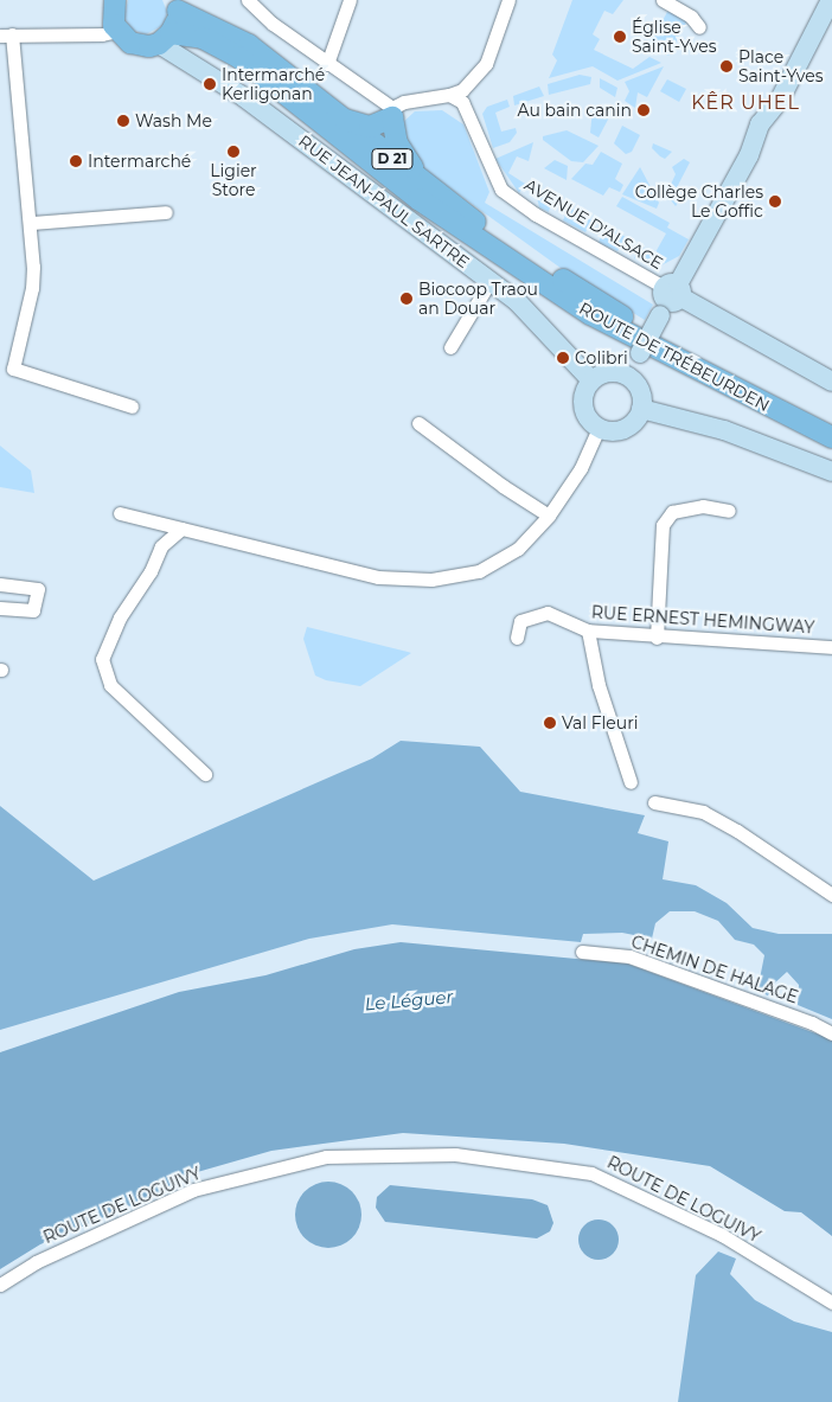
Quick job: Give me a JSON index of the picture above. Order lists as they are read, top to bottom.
{
  "streets": {
    "main road": ["D 21", "RUE JEAN-PAUL SARTRE", "ROUTE DE TRÉBEURDEN"],
    "street": [
      "AVENUE D'ALSACE",
      "RUE ERNEST HEMINGWAY",
      "CHEMIN DE HALAGE",
      "ROUTE DE LOGUIVY"
    ]
  },
  "crossings": [
    ["RUE JEAN-PAUL SARTRE", "ROUTE DE TRÉBEURDEN"]
  ],
  "districts": ["KÊR UHEL"],
  "water": ["Le Léguer"],
  "places": [
    "Église Saint-Yves",
    "Place Saint-Yves",
    "Intermarché Kerligonan",
    "Au bain canin",
    "Wash Me",
    "Ligier Store",
    "Intermarché",
    "Collège Charles Le Goffic",
    "Biocoop Traou an Douar",
    "Colibri",
    "Val Fleuri"
  ]
}
